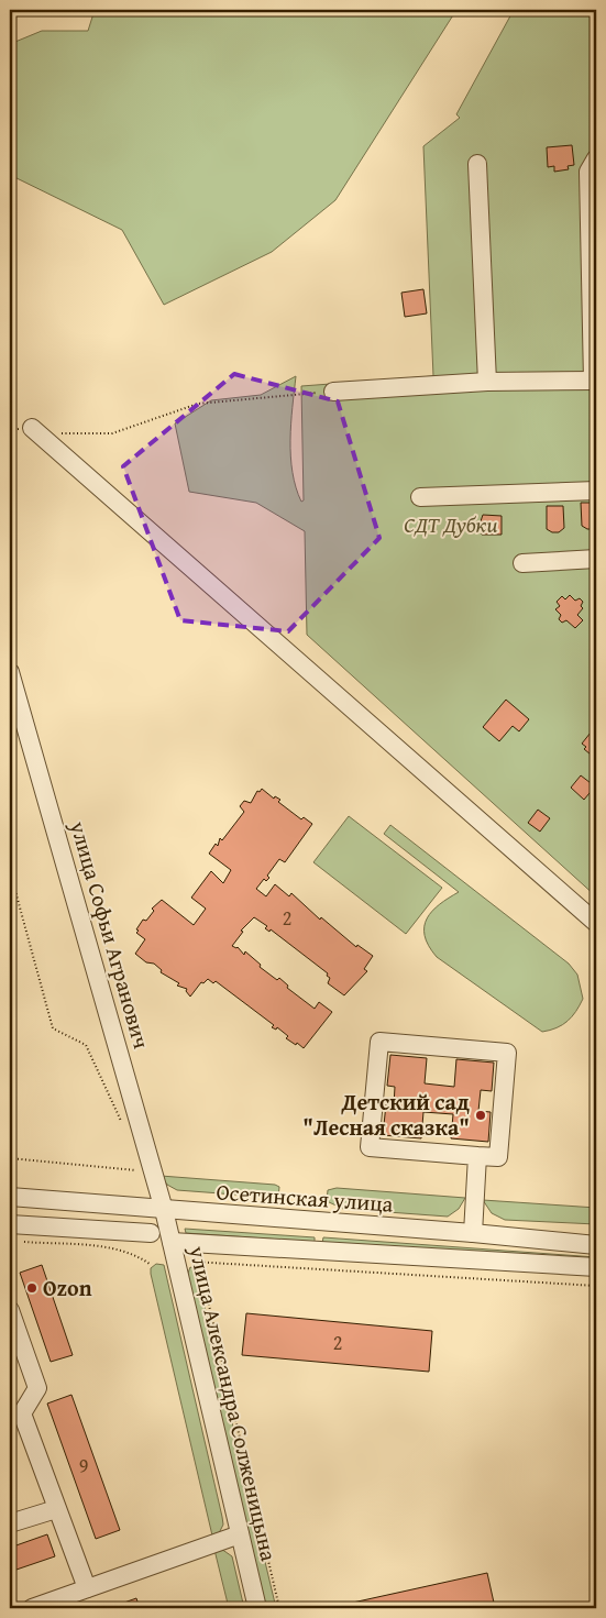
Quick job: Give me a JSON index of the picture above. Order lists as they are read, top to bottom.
{
  "streets": {
    "street": ["улица Софьи Агранович", "Осетинская улица", "улица Александра Солженицына"]
  },
  "crossings": [
    ["улица Софьи Агранович", "Осетинская улица"],
    ["улица Софьи Агранович", "улица Александра Солженицына"],
    ["Осетинская улица", "улица Александра Солженицына"]
  ],
  "parks": ["СДТ Дубки"],
  "places": ["Детский сад \"Лесная сказка\"", "Ozon"],
  "house_numbers": ["2", "2", "9"]
}
